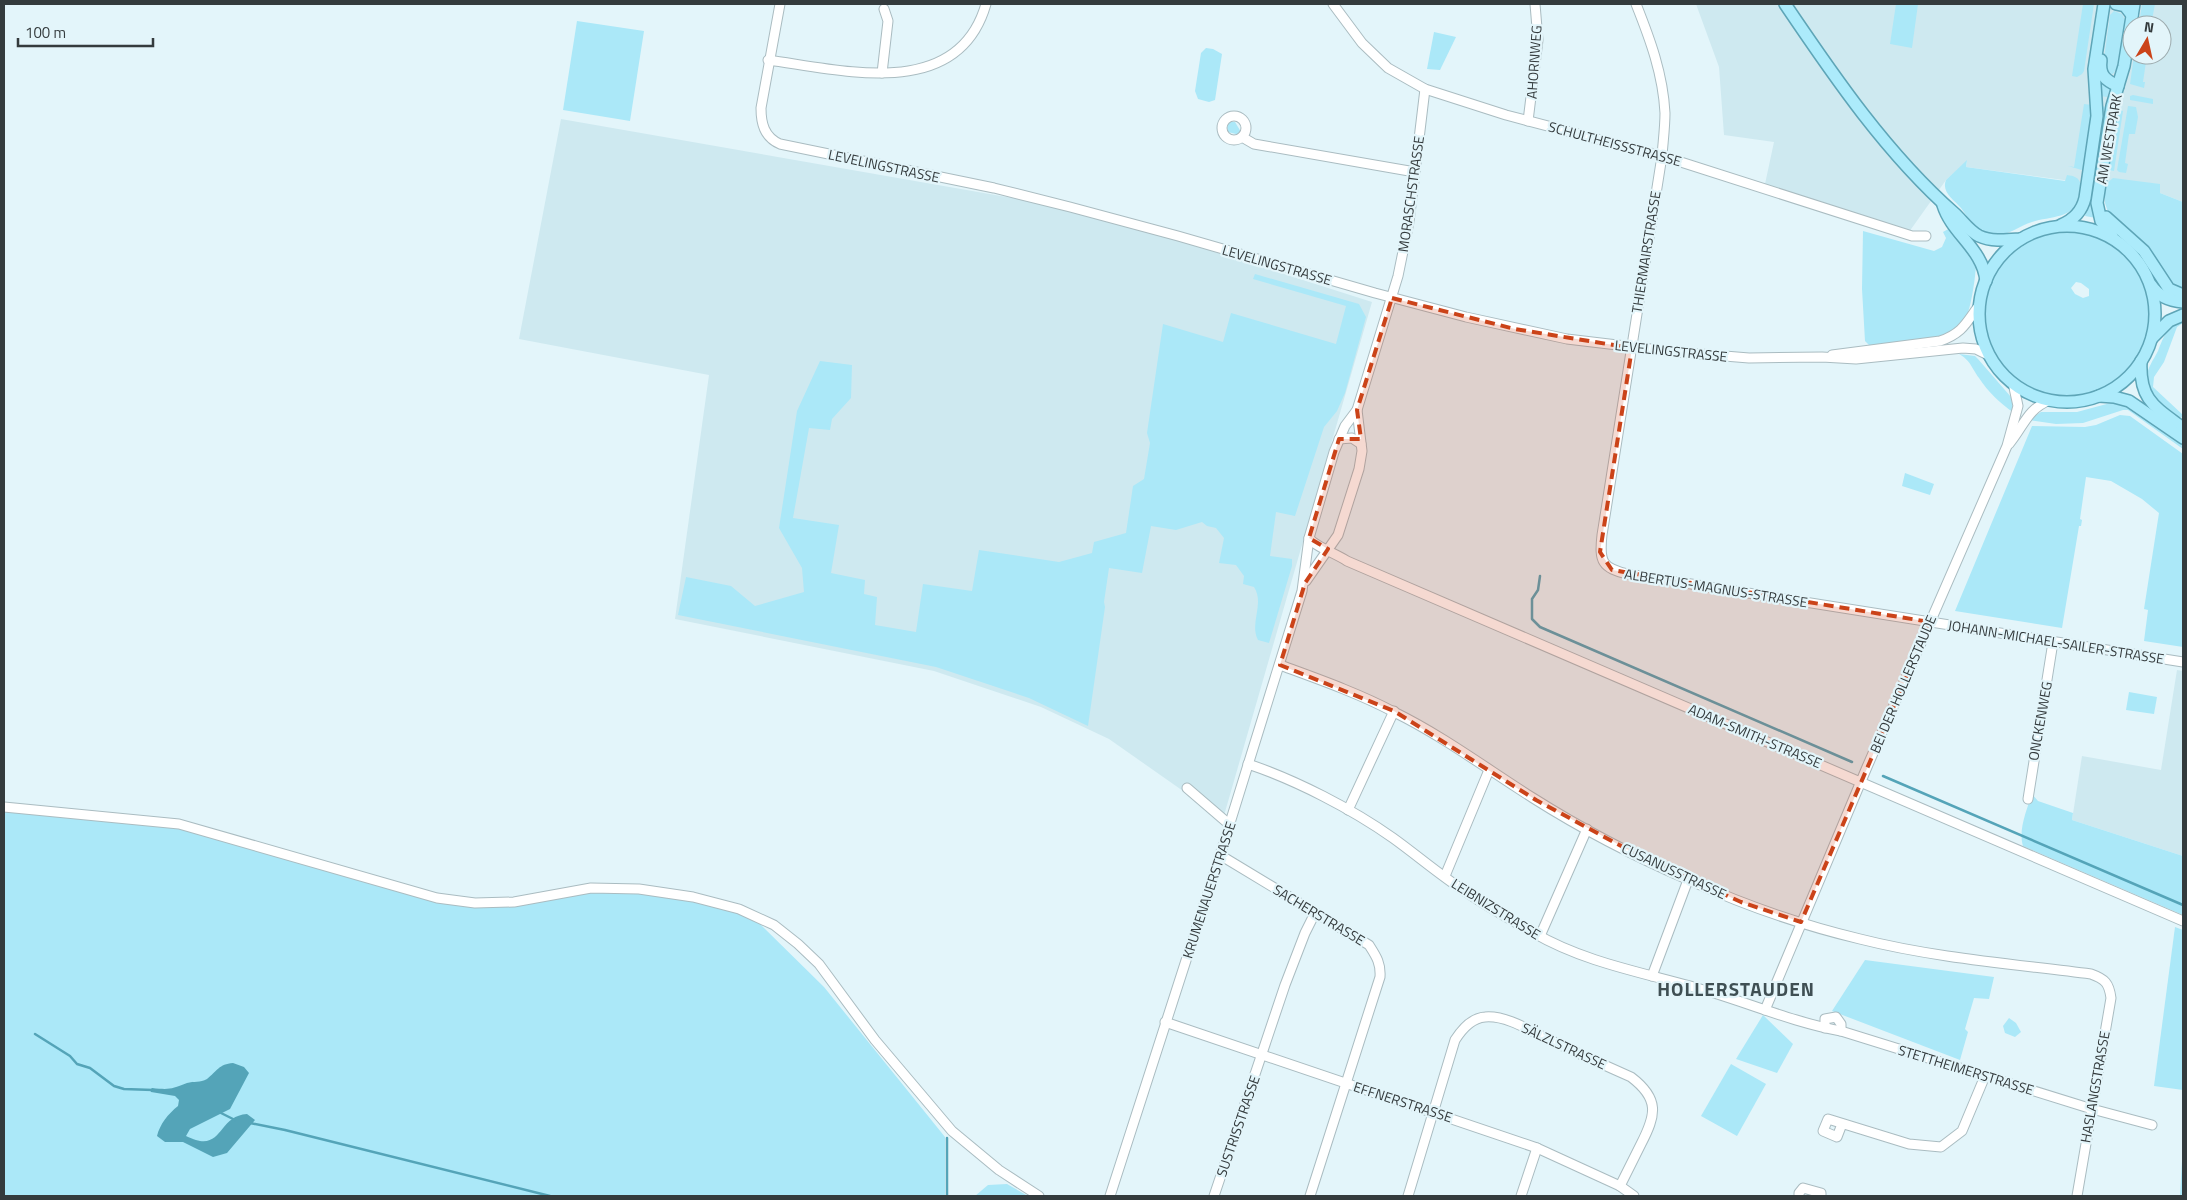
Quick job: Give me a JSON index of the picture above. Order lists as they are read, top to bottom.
{
  "streets": {
    "main road": ["AM WESTPARK"],
    "street": [
      "AHORNWEG",
      "SCHULTHEISSSTRASSE",
      "LEVELINGSTRASSE",
      "MORASCHSTRASSE",
      "THIERMAIRSTRASSE",
      "ALBERTUS-MAGNUS-STRASSE",
      "JOHANN-MICHAEL-SAILER-STRASSE",
      "BEI DER HOLLERSTAUDE",
      "ONCKENWEG",
      "ADAM-SMITH-STRASSE",
      "CUSANUSSTRASSE",
      "KRUMENAUERSTRASSE",
      "LEIBNIZSTRASSE",
      "SACHERSTRASSE",
      "SÄLZLSTRASSE",
      "STETTHEIMERSTRASSE",
      "HASLANGSTRASSE",
      "EFFNERSTRASSE",
      "SUSTRISSTRASSE"
    ]
  },
  "crossings": [
    ["AHORNWEG", "SCHULTHEISSSTRASSE"],
    ["AM WESTPARK", "LEVELINGSTRASSE"],
    ["AM WESTPARK", "BEI DER HOLLERSTAUDE"],
    ["SCHULTHEISSSTRASSE", "MORASCHSTRASSE"],
    ["SCHULTHEISSSTRASSE", "THIERMAIRSTRASSE"],
    ["LEVELINGSTRASSE", "MORASCHSTRASSE"],
    ["LEVELINGSTRASSE", "THIERMAIRSTRASSE"],
    ["LEVELINGSTRASSE", "ALBERTUS-MAGNUS-STRASSE"],
    ["LEVELINGSTRASSE", "BEI DER HOLLERSTAUDE"],
    ["LEVELINGSTRASSE", "KRUMENAUERSTRASSE"],
    ["MORASCHSTRASSE", "KRUMENAUERSTRASSE"],
    ["THIERMAIRSTRASSE", "ALBERTUS-MAGNUS-STRASSE"],
    ["ALBERTUS-MAGNUS-STRASSE", "JOHANN-MICHAEL-SAILER-STRASSE"],
    ["ALBERTUS-MAGNUS-STRASSE", "BEI DER HOLLERSTAUDE"],
    ["JOHANN-MICHAEL-SAILER-STRASSE", "BEI DER HOLLERSTAUDE"],
    ["JOHANN-MICHAEL-SAILER-STRASSE", "ONCKENWEG"],
    ["BEI DER HOLLERSTAUDE", "ADAM-SMITH-STRASSE"],
    ["BEI DER HOLLERSTAUDE", "CUSANUSSTRASSE"],
    ["BEI DER HOLLERSTAUDE", "LEIBNIZSTRASSE"],
    ["BEI DER HOLLERSTAUDE", "STETTHEIMERSTRASSE"],
    ["ADAM-SMITH-STRASSE", "KRUMENAUERSTRASSE"],
    ["CUSANUSSTRASSE", "KRUMENAUERSTRASSE"],
    ["CUSANUSSTRASSE", "HASLANGSTRASSE"],
    ["KRUMENAUERSTRASSE", "LEIBNIZSTRASSE"],
    ["KRUMENAUERSTRASSE", "SACHERSTRASSE"],
    ["KRUMENAUERSTRASSE", "EFFNERSTRASSE"],
    ["LEIBNIZSTRASSE", "STETTHEIMERSTRASSE"],
    ["SACHERSTRASSE", "EFFNERSTRASSE"],
    ["SACHERSTRASSE", "SUSTRISSTRASSE"],
    ["SÄLZLSTRASSE", "EFFNERSTRASSE"],
    ["STETTHEIMERSTRASSE", "HASLANGSTRASSE"],
    ["EFFNERSTRASSE", "SUSTRISSTRASSE"]
  ],
  "districts": ["HOLLERSTAUDEN"],
  "scale_bar": "100 m",
  "north": "top"
}
